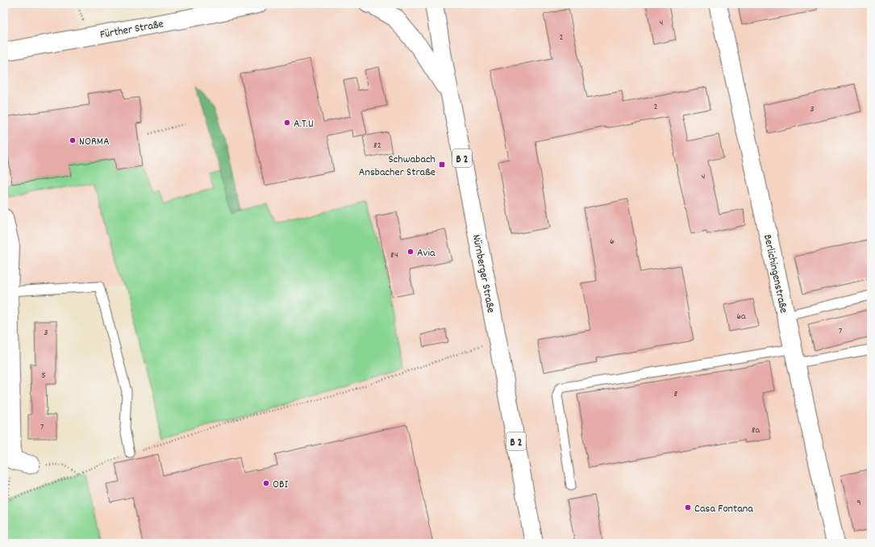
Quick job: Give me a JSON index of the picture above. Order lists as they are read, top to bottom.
{
  "streets": {
    "main road": [
      "Fürther Straße",
      "B 2",
      "Nürnberger Straße",
      "Berlichingenstraße"
    ]
  },
  "places": {
    "other": [
      "A.T.U",
      "NORMA",
      "Avia",
      "OBI",
      "Casa Fontana"
    ],
    "transit": ["Schwabach Ansbacher Straße"]
  },
  "house_numbers": [
    "4",
    "2",
    "2",
    "3",
    "82",
    "4",
    "6",
    "84",
    "6a",
    "7",
    "3",
    "5",
    "8",
    "7",
    "8a",
    "9"
  ]
}
